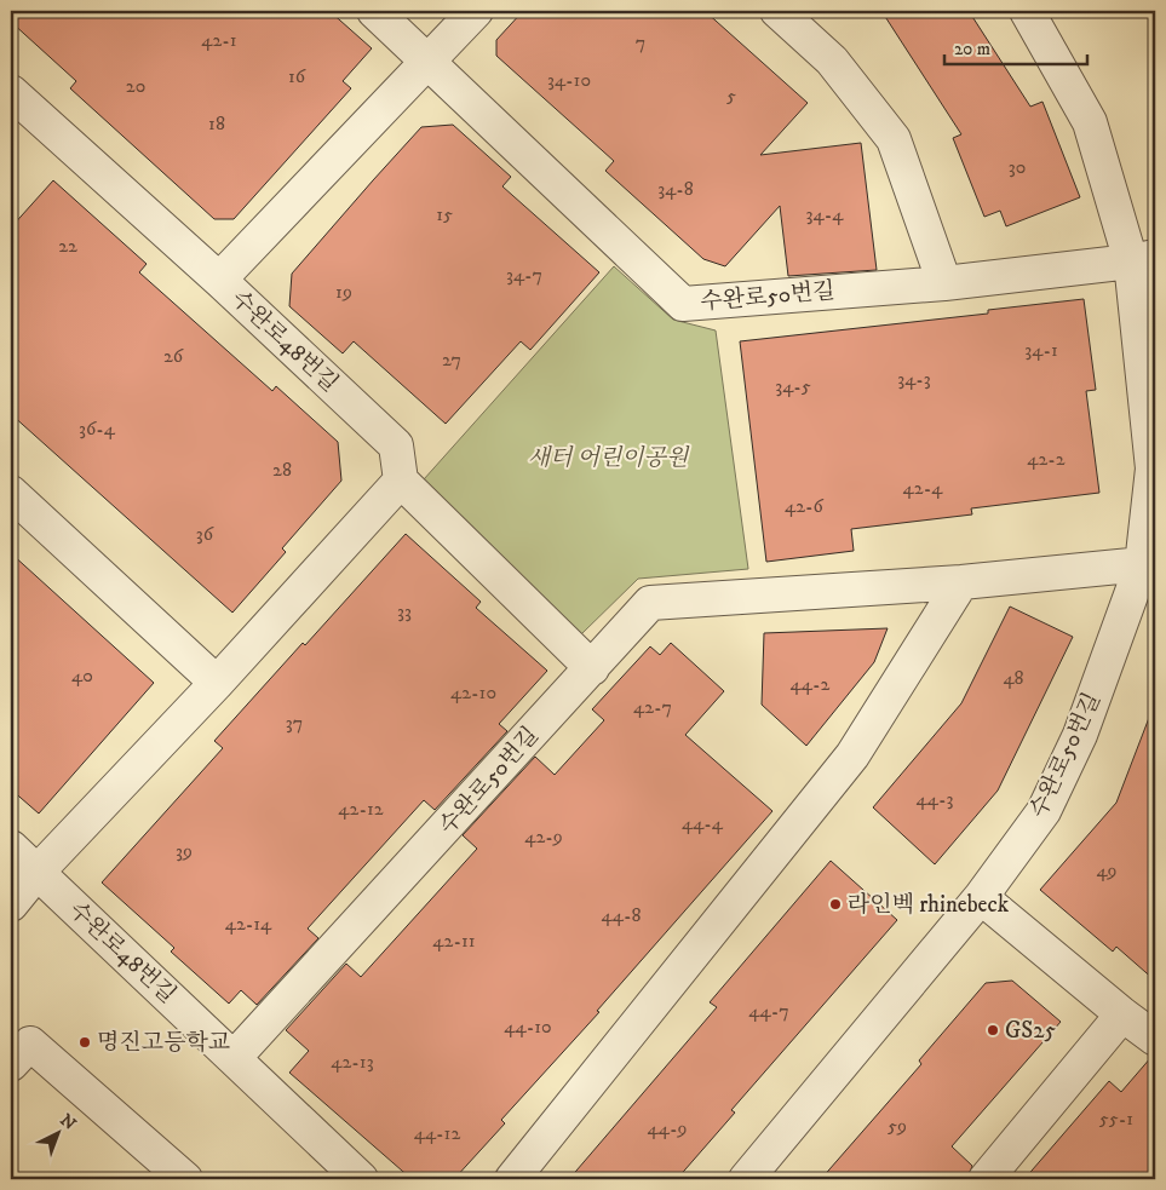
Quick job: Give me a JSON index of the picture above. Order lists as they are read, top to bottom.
{
  "streets": {
    "street": ["수완로50번길", "수완로48번길"]
  },
  "crossings": [
    ["수완로50번길", "수완로48번길"]
  ],
  "parks": ["새터 어린이공원"],
  "places": ["라인벡 rhinebeck", "GS25", "명진고등학교"],
  "house_numbers": [
    "42-1",
    "7",
    "16",
    "34-10",
    "20",
    "5",
    "18",
    "30",
    "34-8",
    "15",
    "34-4",
    "22",
    "34-7",
    "19",
    "34-1",
    "26",
    "27",
    "34-3",
    "34-5",
    "36-4",
    "42-2",
    "28",
    "42-4",
    "42-6",
    "36",
    "33",
    "40",
    "48",
    "44-2",
    "42-10",
    "42-7",
    "37",
    "44-3",
    "42-12",
    "44-4",
    "42-9",
    "39",
    "49",
    "44-8",
    "42-14",
    "42-11",
    "44-7",
    "44-10",
    "42-13",
    "55-1",
    "59",
    "44-9",
    "44-12"
  ],
  "scale_bar": "20 m",
  "north": "top right"
}
